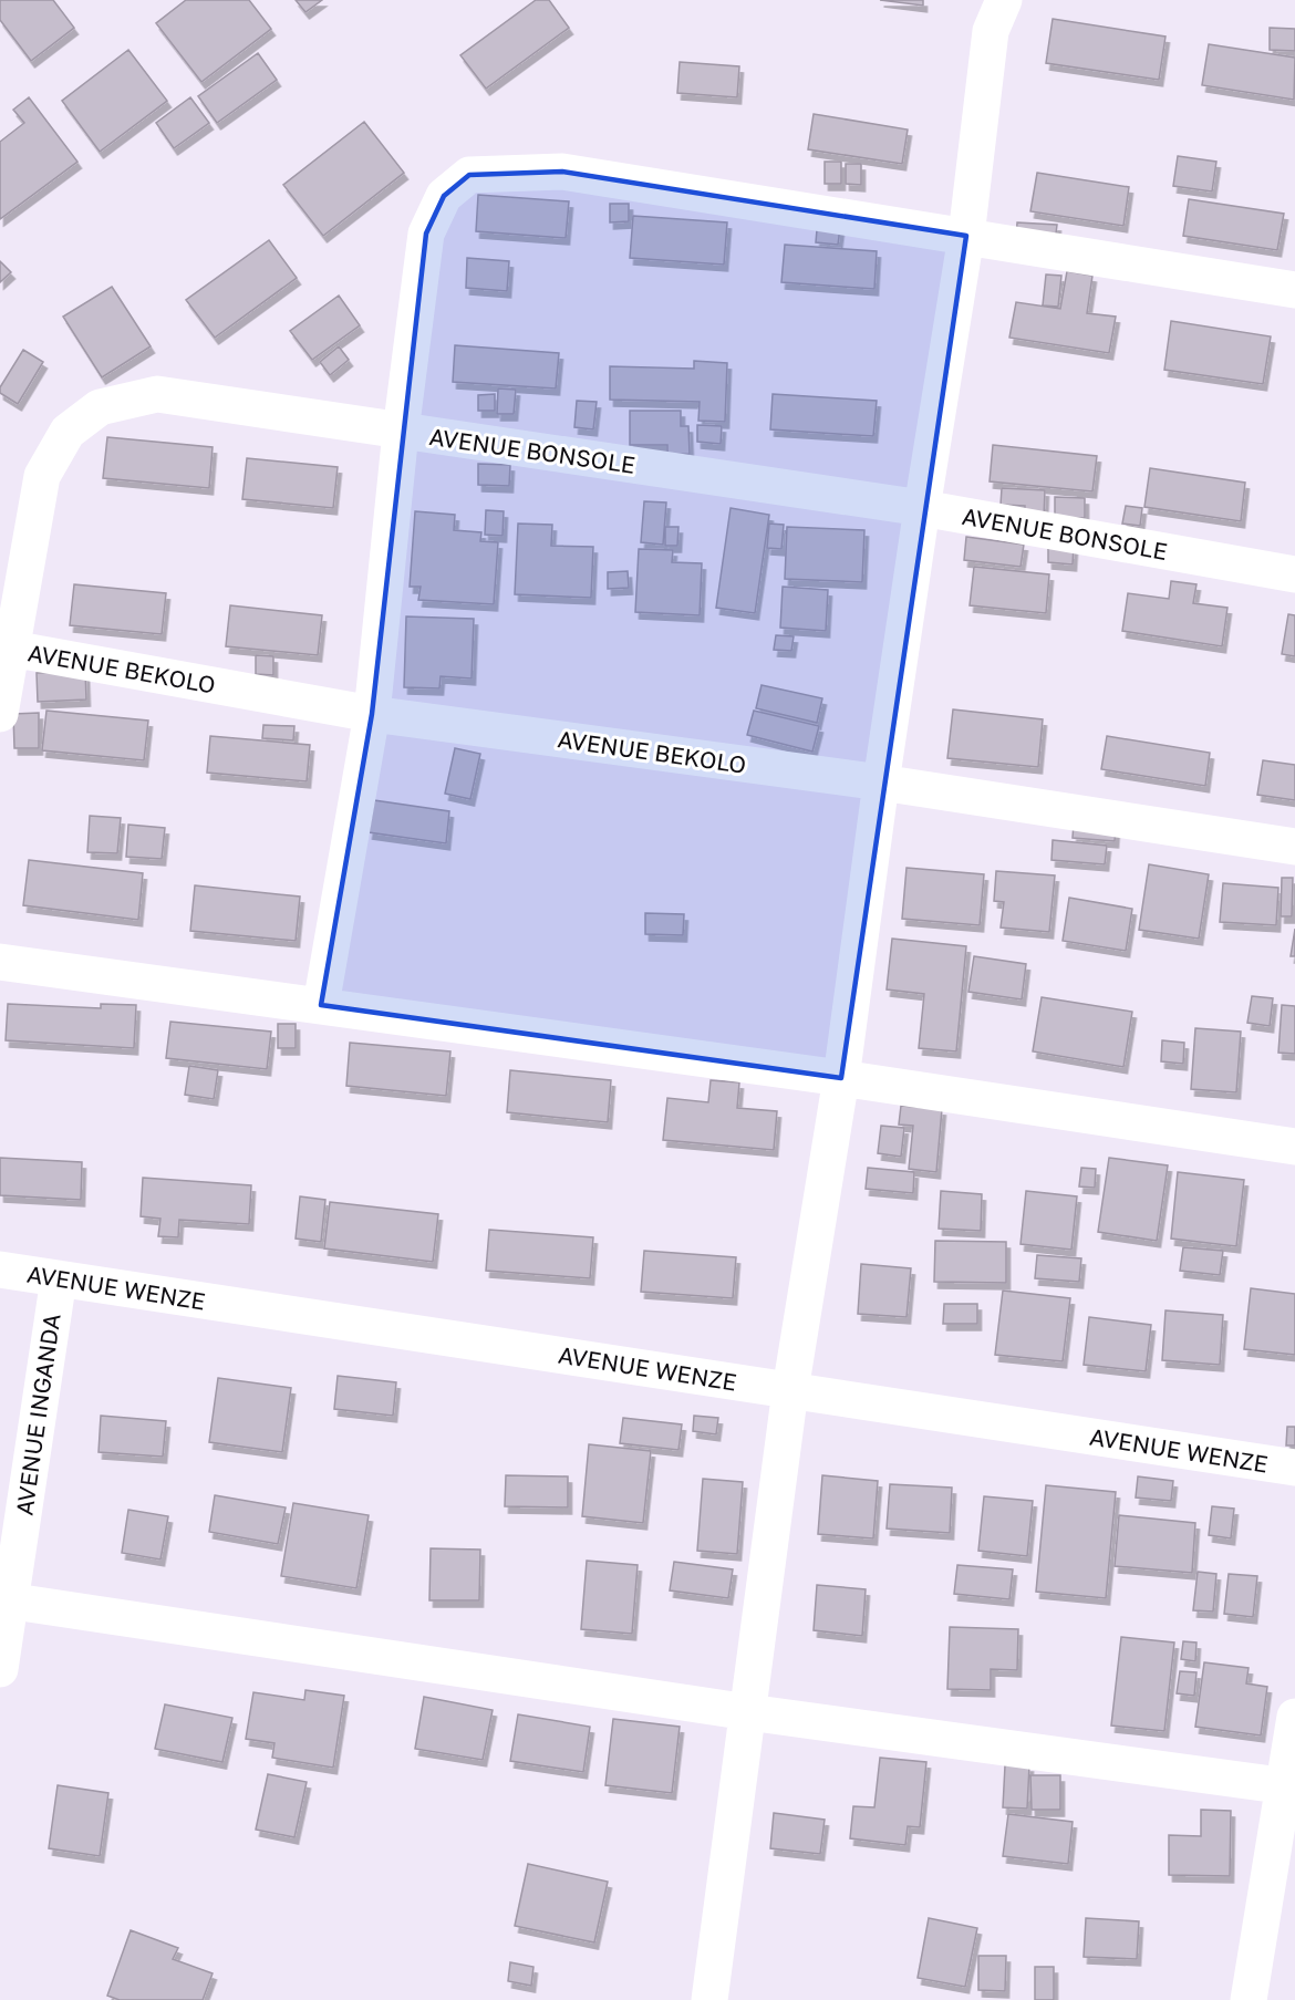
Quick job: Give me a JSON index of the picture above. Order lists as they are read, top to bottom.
{
  "streets": {
    "street": [
      "AVENUE BONSOLE",
      "AVENUE BEKOLO",
      "AVENUE WENZE",
      "AVENUE INGANDA"
    ]
  },
  "crossings": [
    ["AVENUE BONSOLE", "AVENUE BEKOLO"],
    ["AVENUE WENZE", "AVENUE INGANDA"]
  ]
}
